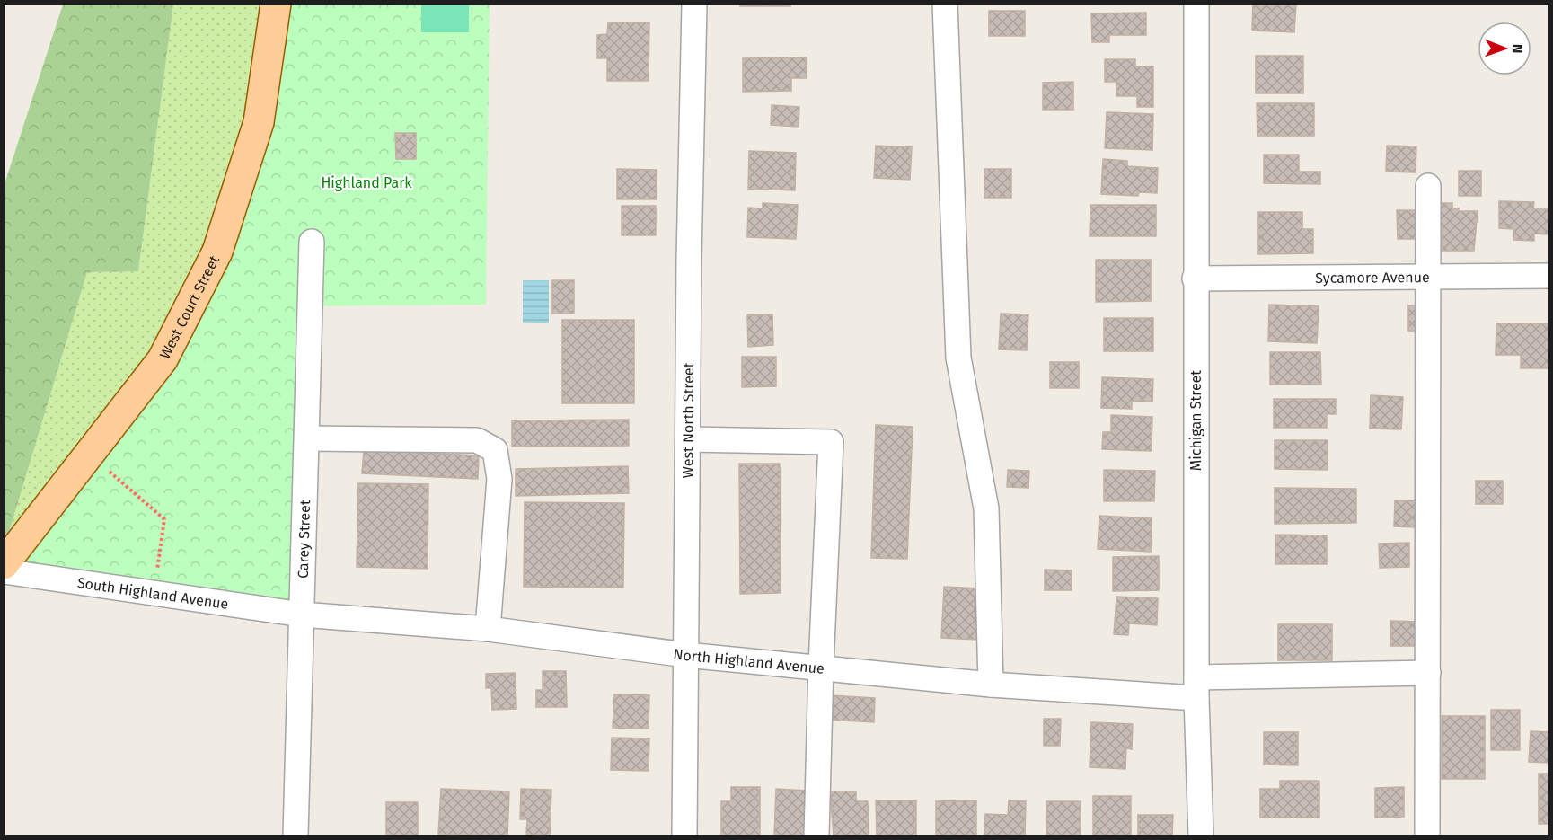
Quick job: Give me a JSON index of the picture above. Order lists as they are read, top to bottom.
{
  "streets": {
    "main road": ["West Court Street"],
    "street": [
      "Sycamore Avenue",
      "West North Street",
      "Michigan Street",
      "Carey Street",
      "South Highland Avenue",
      "North Highland Avenue"
    ]
  },
  "crossings": [
    ["Sycamore Avenue", "Michigan Street"],
    ["West North Street", "North Highland Avenue"],
    ["Michigan Street", "North Highland Avenue"],
    ["Carey Street", "South Highland Avenue"],
    ["Carey Street", "North Highland Avenue"],
    ["South Highland Avenue", "North Highland Avenue"]
  ],
  "parks": ["Highland Park"],
  "north": "right"
}
